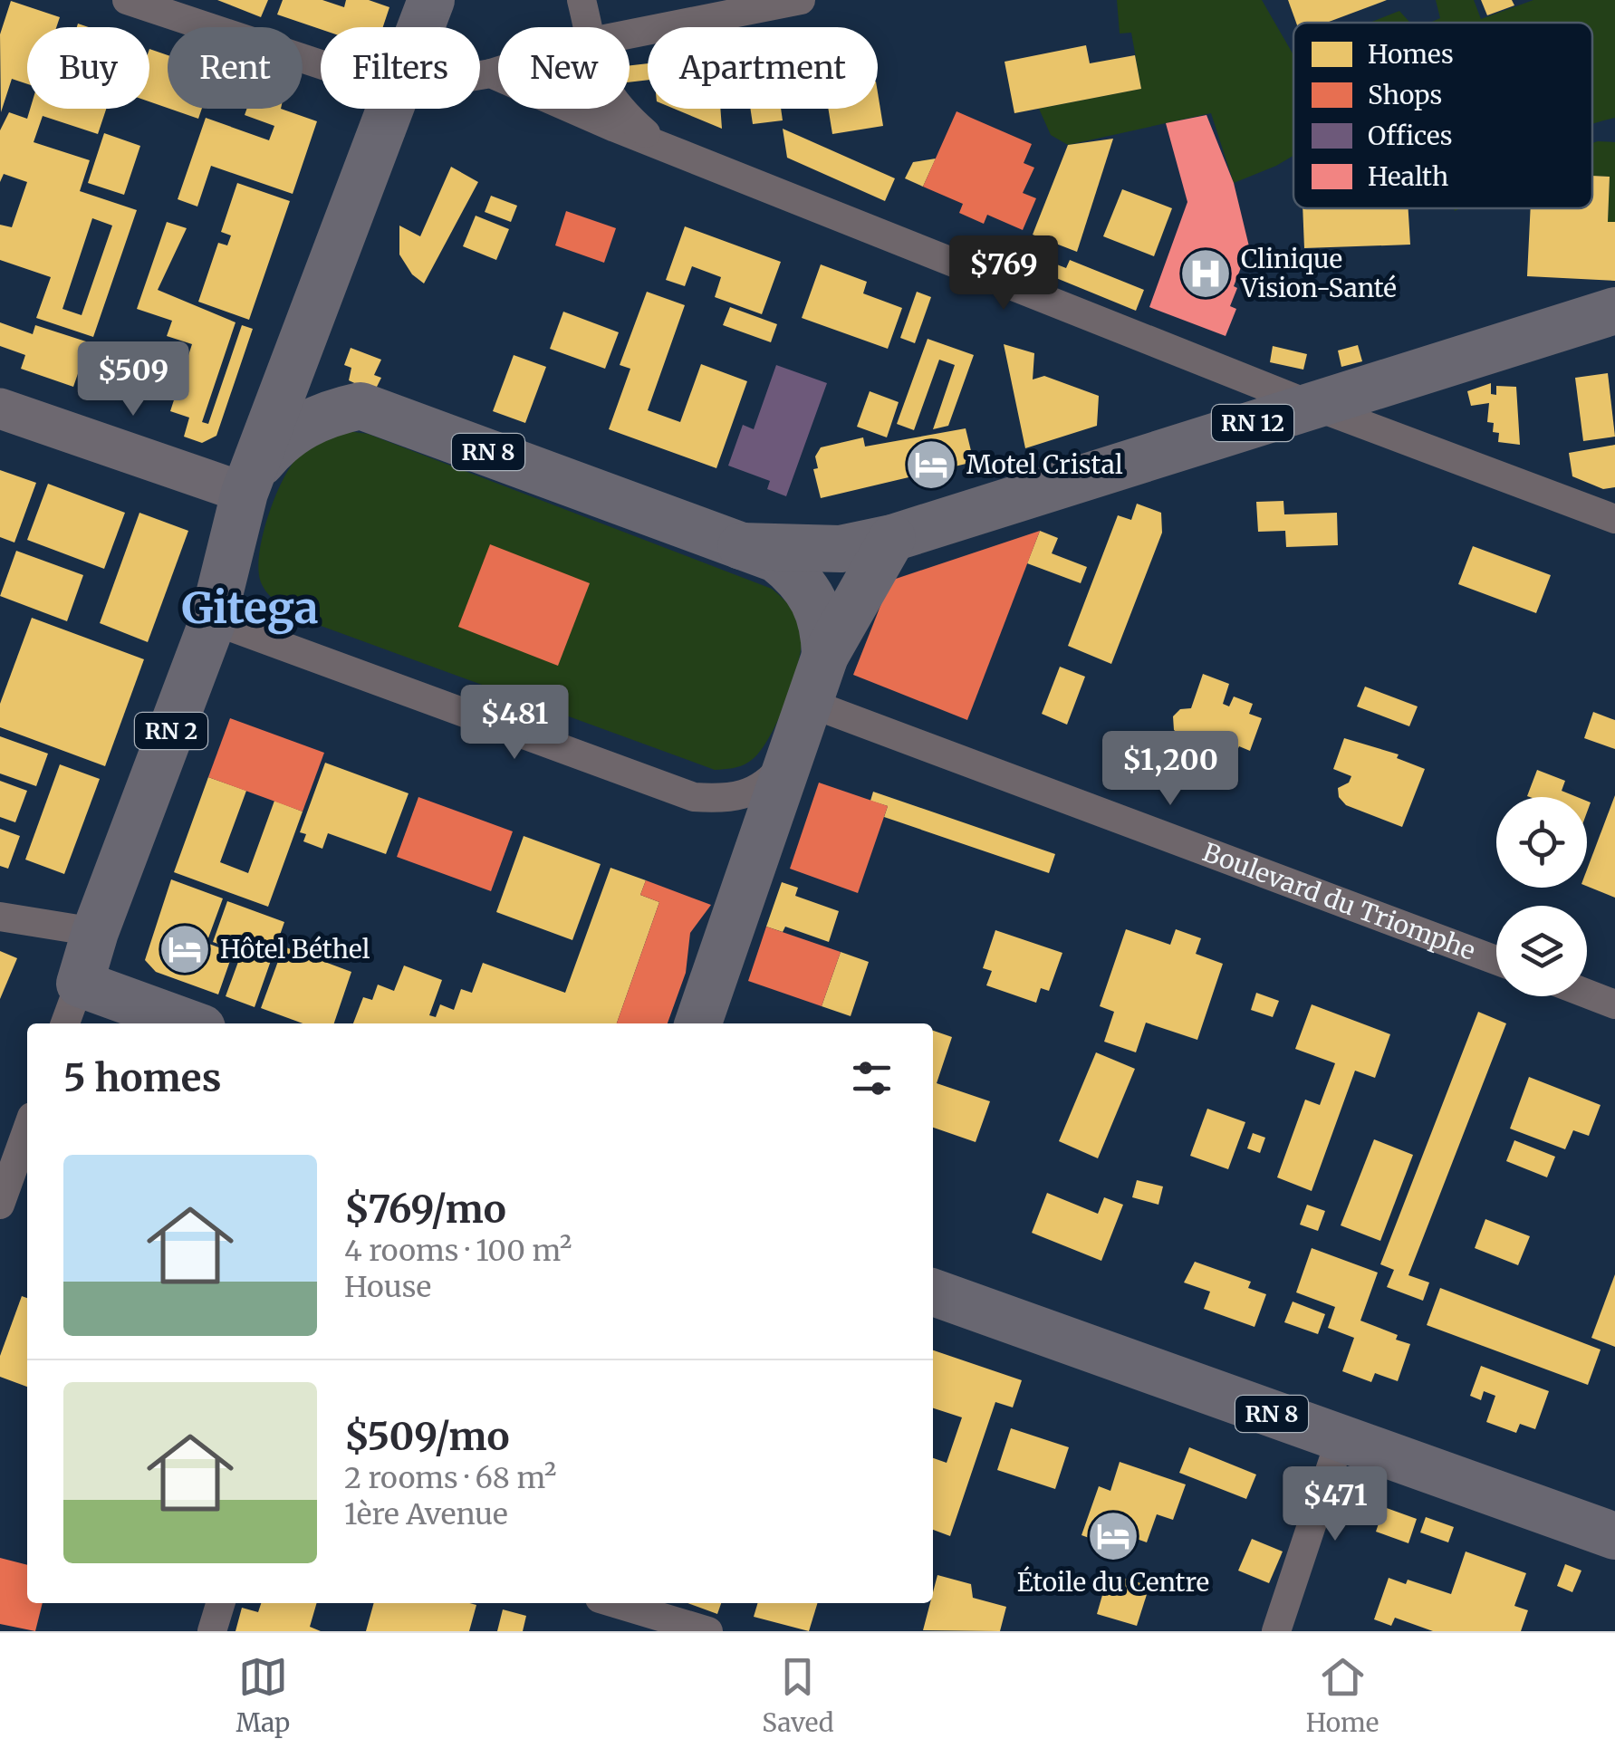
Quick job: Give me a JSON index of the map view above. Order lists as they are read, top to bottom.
{
  "streets": {
    "main road": ["RN 12", "RN 8", "RN 2"],
    "street": ["Boulevard du Triomphe"]
  },
  "crossings": [
    ["RN 12", "RN 8"],
    ["RN 8", "RN 2"]
  ],
  "districts": ["Gitega"],
  "places": {
    "hospital": ["Clinique Vision-Santé"],
    "hotel": ["Motel Cristal", "Hôtel Béthel", "Étoile du Centre"]
  },
  "legend": [
    "Homes",
    "Shops",
    "Offices",
    "Health"
  ],
  "page": {
    "chip": [
      "Buy",
      "Rent",
      "Filters",
      "New",
      "Apartment"
    ],
    "price": [
      "$769",
      "$509",
      "$481",
      "$1,200",
      "$471"
    ],
    "heading": "5 homes",
    "list": [
      {
        "name": "$769/mo",
        "note": "4 rooms · 100 m² · House"
      },
      {
        "name": "$509/mo",
        "note": "2 rooms · 68 m² · 1ère Avenue"
      }
    ],
    "tabs": ["Map", "Saved", "Home"]
  }
}
